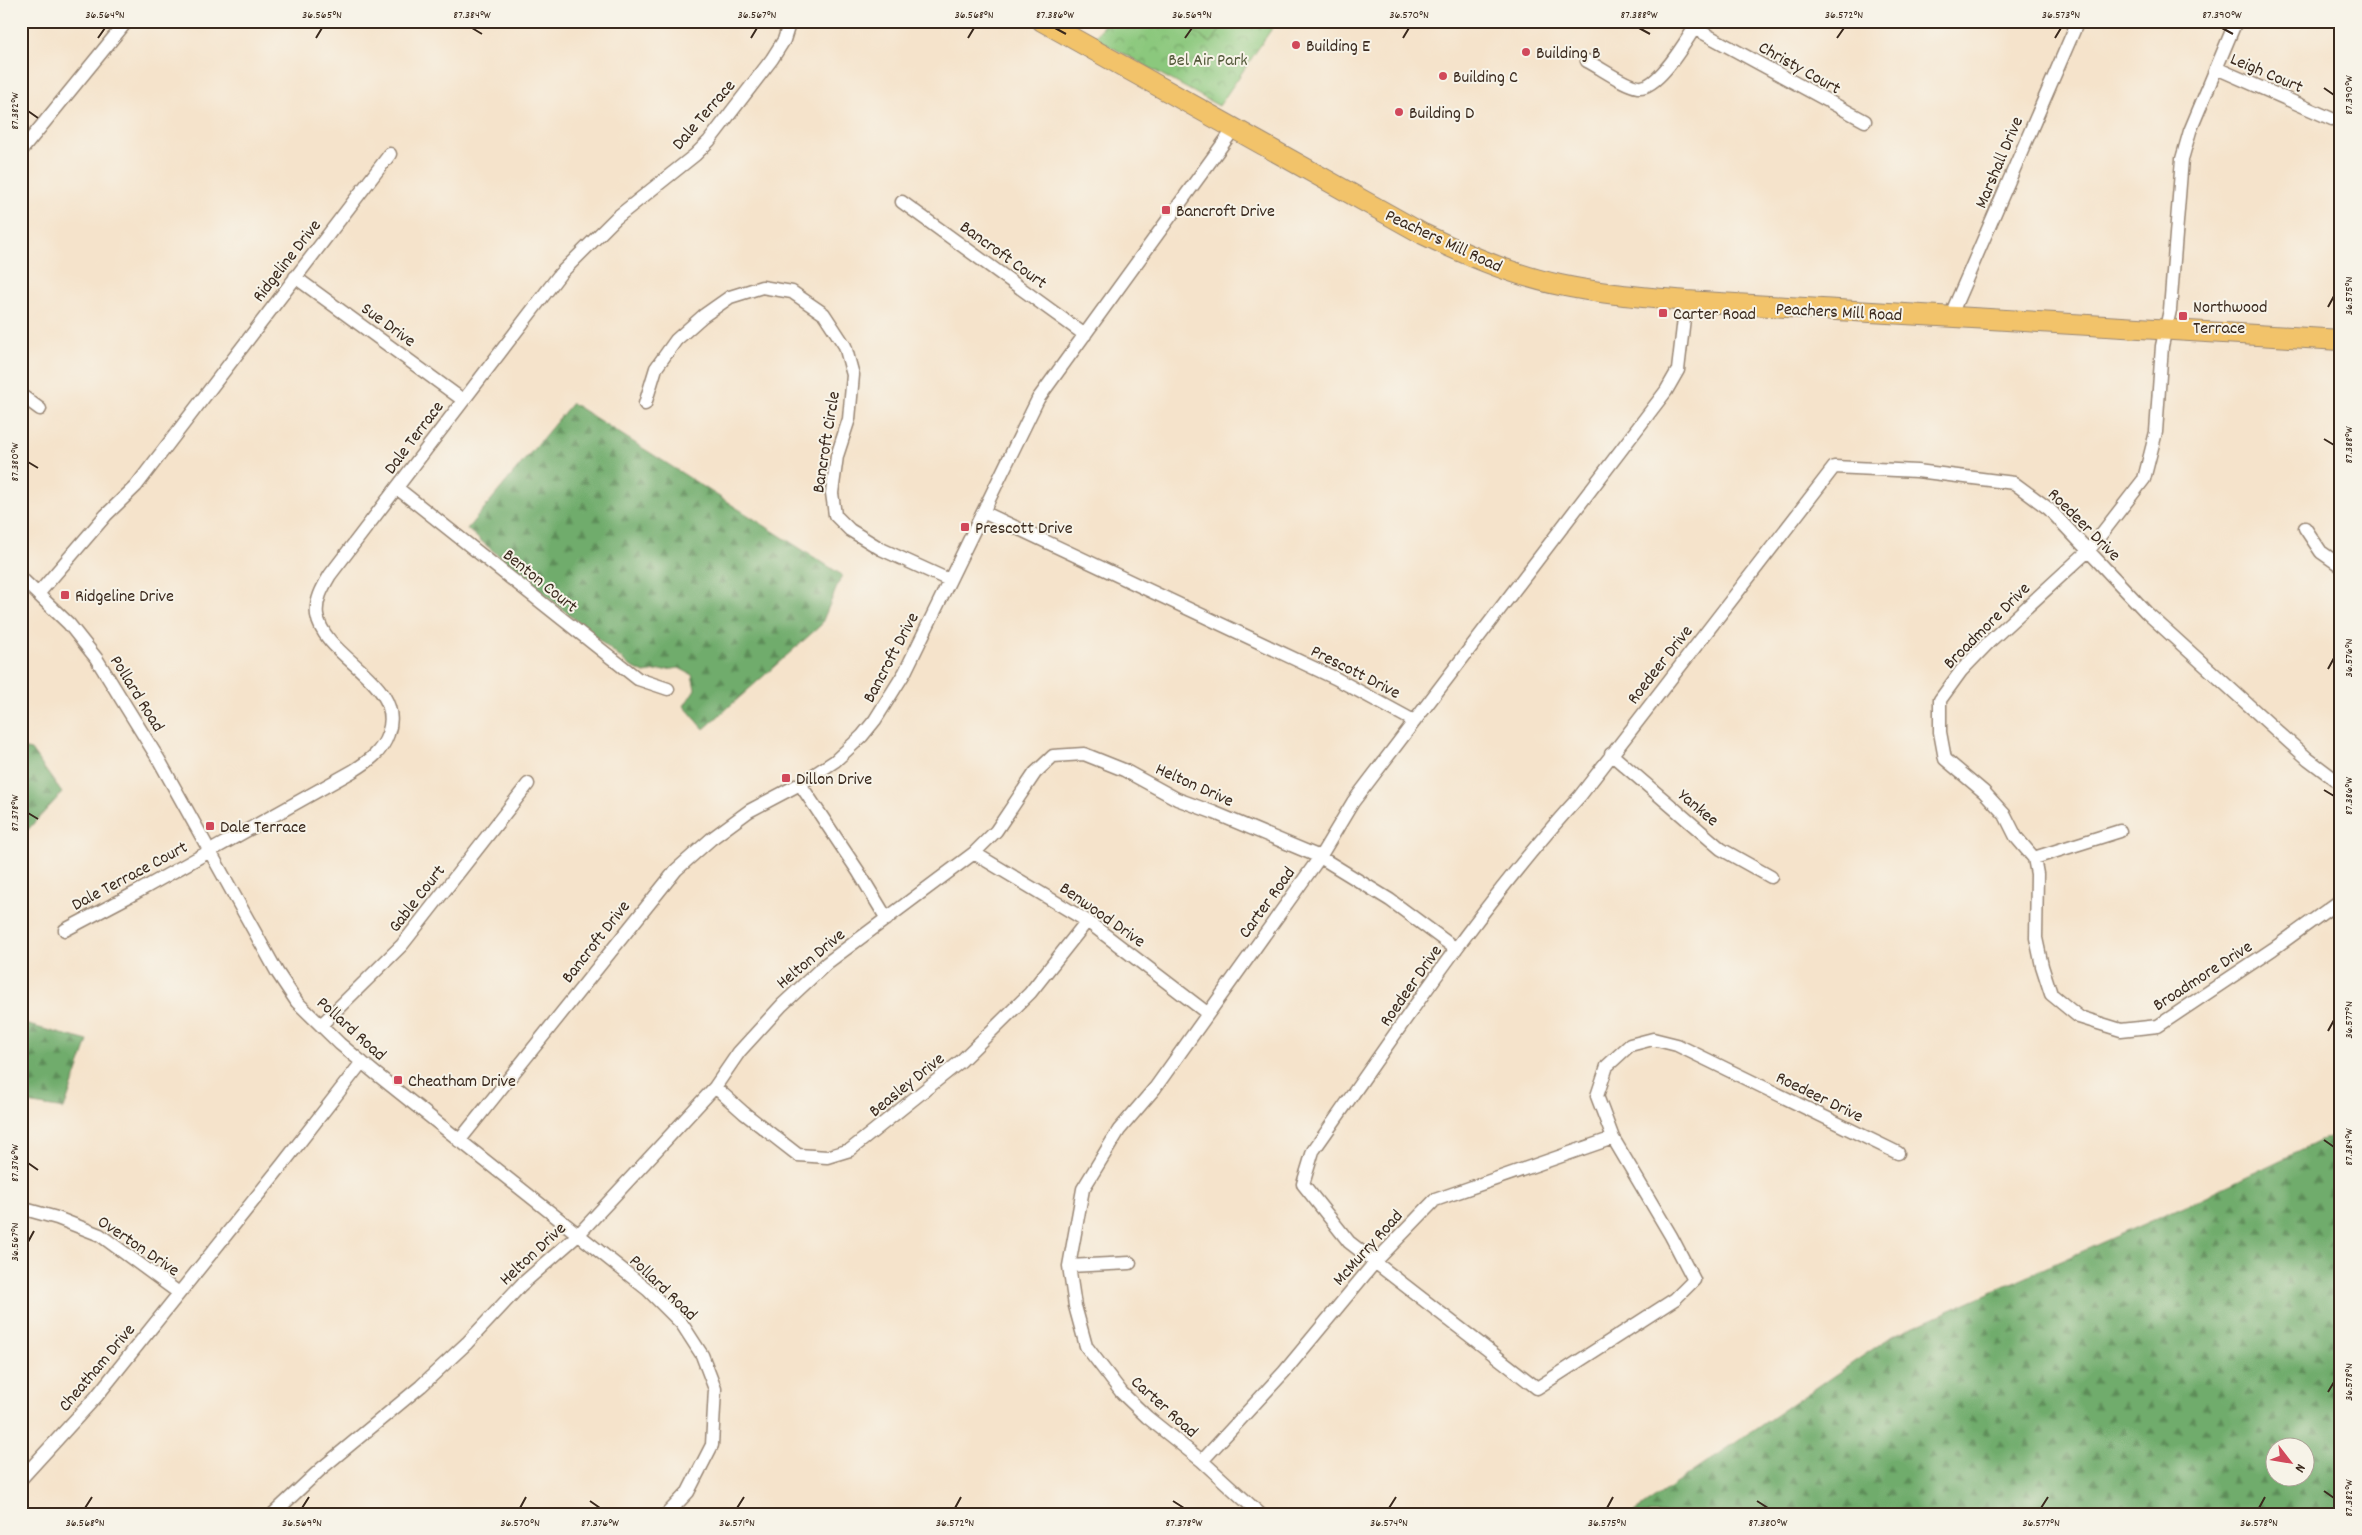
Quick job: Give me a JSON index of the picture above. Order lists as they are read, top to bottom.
{
  "streets": {
    "main road": ["Peachers Mill Road"],
    "street": [
      "Christy Court",
      "Leigh Court",
      "Dale Terrace",
      "Marshall Drive",
      "Bancroft Court",
      "Ridgeline Drive",
      "Sue Drive",
      "Bancroft Circle",
      "Roedeer Drive",
      "Benton Court",
      "Broadmore Drive",
      "Bancroft Drive",
      "Prescott Drive",
      "Pollard Road",
      "Helton Drive",
      "Yankee",
      "Dale Terrace Court",
      "Gable Court",
      "Carter Road",
      "Benwood Drive",
      "Beasley Drive",
      "Overton Drive",
      "McMurry Road",
      "Cheatham Drive"
    ]
  },
  "crossings": [
    ["Dale Terrace", "Sue Drive"],
    ["Dale Terrace", "Benton Court"],
    ["Dale Terrace", "Pollard Road"],
    ["Dale Terrace", "Dale Terrace Court"],
    ["Marshall Drive", "Peachers Mill Road"],
    ["Peachers Mill Road", "Broadmore Drive"],
    ["Peachers Mill Road", "Bancroft Drive"],
    ["Peachers Mill Road", "Carter Road"],
    ["Bancroft Court", "Bancroft Drive"],
    ["Ridgeline Drive", "Sue Drive"],
    ["Ridgeline Drive", "Pollard Road"],
    ["Bancroft Circle", "Bancroft Drive"],
    ["Roedeer Drive", "Broadmore Drive"],
    ["Roedeer Drive", "Helton Drive"],
    ["Roedeer Drive", "Yankee"],
    ["Roedeer Drive", "McMurry Road"],
    ["Bancroft Drive", "Prescott Drive"],
    ["Bancroft Drive", "Pollard Road"],
    ["Prescott Drive", "Carter Road"],
    ["Pollard Road", "Helton Drive"],
    ["Pollard Road", "Dale Terrace Court"],
    ["Pollard Road", "Gable Court"],
    ["Pollard Road", "Cheatham Drive"],
    ["Helton Drive", "Carter Road"],
    ["Helton Drive", "Benwood Drive"],
    ["Helton Drive", "Beasley Drive"],
    ["Carter Road", "Benwood Drive"],
    ["Carter Road", "McMurry Road"],
    ["Benwood Drive", "Beasley Drive"],
    ["Overton Drive", "Cheatham Drive"]
  ],
  "parks": ["Bel Air Park"],
  "places": {
    "other": [
      "Building E",
      "Building B",
      "Building C",
      "Building D"
    ],
    "transit": [
      "Bancroft Drive",
      "Carter Road",
      "Northwood Terrace",
      "Prescott Drive",
      "Ridgeline Drive",
      "Dillon Drive",
      "Dale Terrace",
      "Cheatham Drive"
    ]
  },
  "north": "bottom right",
  "coordinates": [
    "36.564°N",
    "36.565°N",
    "87.384°W",
    "36.567°N",
    "36.568°N",
    "87.386°W",
    "36.569°N",
    "36.570°N",
    "87.388°W",
    "36.572°N",
    "36.573°N",
    "87.390°W",
    "87.382°W",
    "36.575°N",
    "87.380°W",
    "36.576°N",
    "87.378°W",
    "36.577°N",
    "87.376°W",
    "36.578°N",
    "36.571°N",
    "36.574°N"
  ]
}
